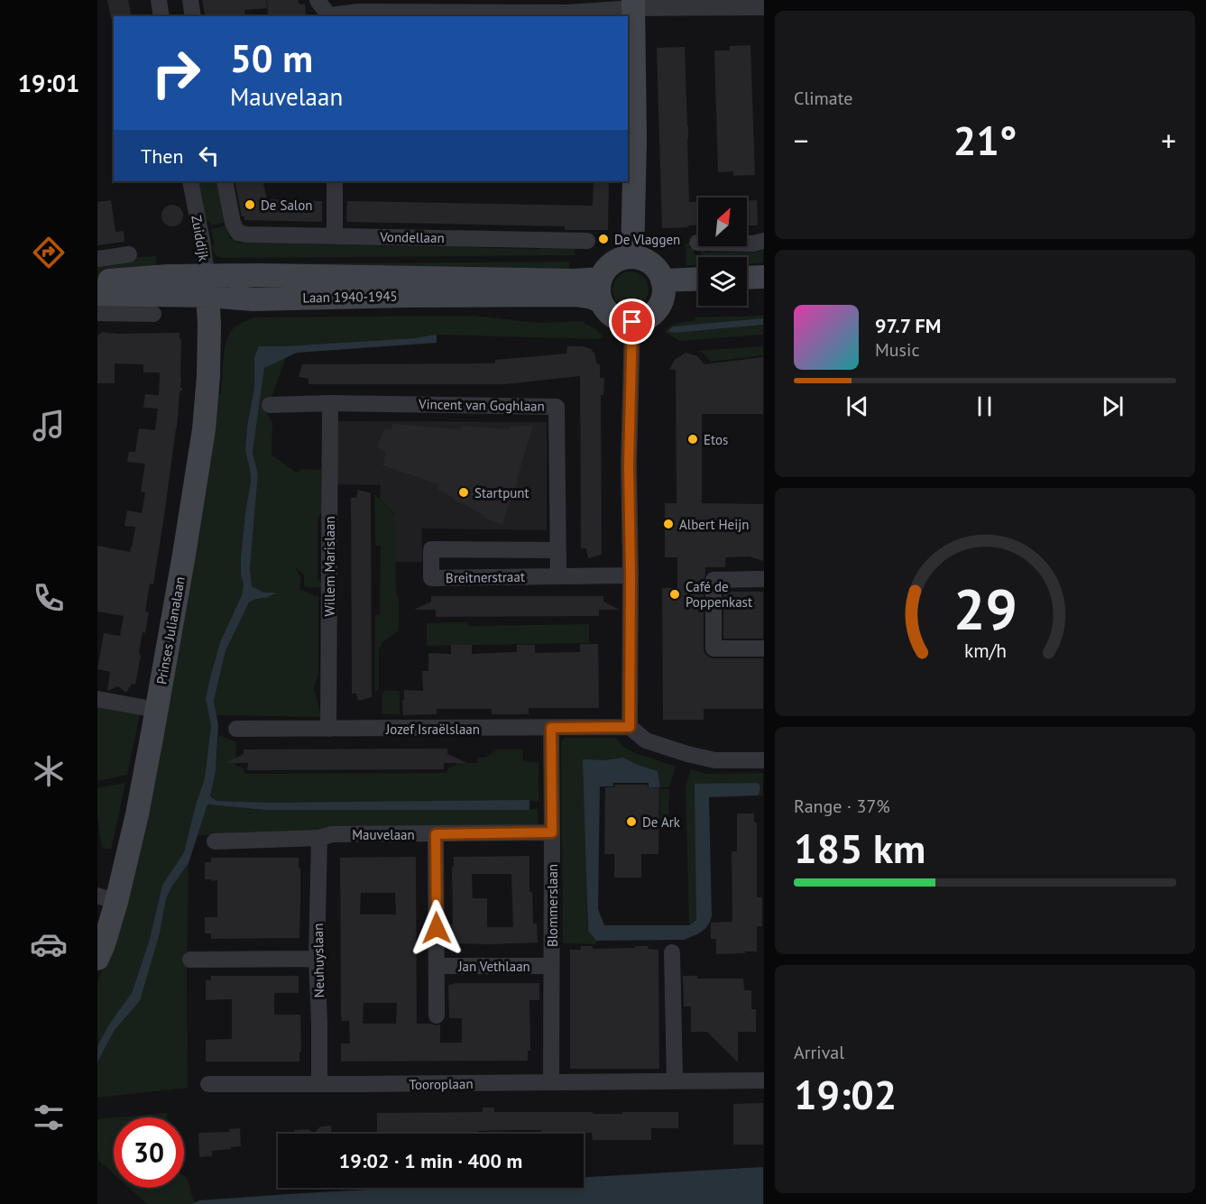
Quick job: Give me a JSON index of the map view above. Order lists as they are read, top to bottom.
{
  "streets": {
    "main road": ["Laan 1940-1945", "Prinses Julianalaan"],
    "street": [
      "Vondellaan",
      "Zuiddijk",
      "Vincent van Goghlaan",
      "Willem Marislaan",
      "Breitnerstraat",
      "Jozef Israëlslaan",
      "Mauvelaan",
      "Blommerslaan",
      "Neuhuyslaan",
      "Jan Vethlaan",
      "Tooroplaan"
    ]
  },
  "crossings": [
    ["Zuiddijk", "Laan 1940-1945"],
    ["Zuiddijk", "Prinses Julianalaan"],
    ["Laan 1940-1945", "Prinses Julianalaan"],
    ["Vincent van Goghlaan", "Willem Marislaan"],
    ["Vincent van Goghlaan", "Breitnerstraat"],
    ["Willem Marislaan", "Jozef Israëlslaan"],
    ["Jozef Israëlslaan", "Blommerslaan"],
    ["Mauvelaan", "Blommerslaan"],
    ["Mauvelaan", "Neuhuyslaan"],
    ["Blommerslaan", "Jan Vethlaan"],
    ["Blommerslaan", "Tooroplaan"],
    ["Neuhuyslaan", "Tooroplaan"]
  ],
  "places": [
    "De Salon",
    "De Vlaggen",
    "Etos",
    "Startpunt",
    "Albert Heijn",
    "Café de Poppenkast",
    "De Ark"
  ],
  "north": "top right",
  "page": {
    "tabs": "19:01",
    "tile": [
      "Climate",
      ["Range · 37%", "185 km"],
      ["Arrival", "19:02"]
    ],
    "turn": ["50 m", "Mauvelaan"],
    "heat": ["−", "21°", "+"],
    "then": "Then",
    "song": ["97.7 FM", "Music"],
    "limit": "30",
    "trip": "19:02 · 1 min · 400 m",
    "gauge": ["29", "km/h"]
  }
}
